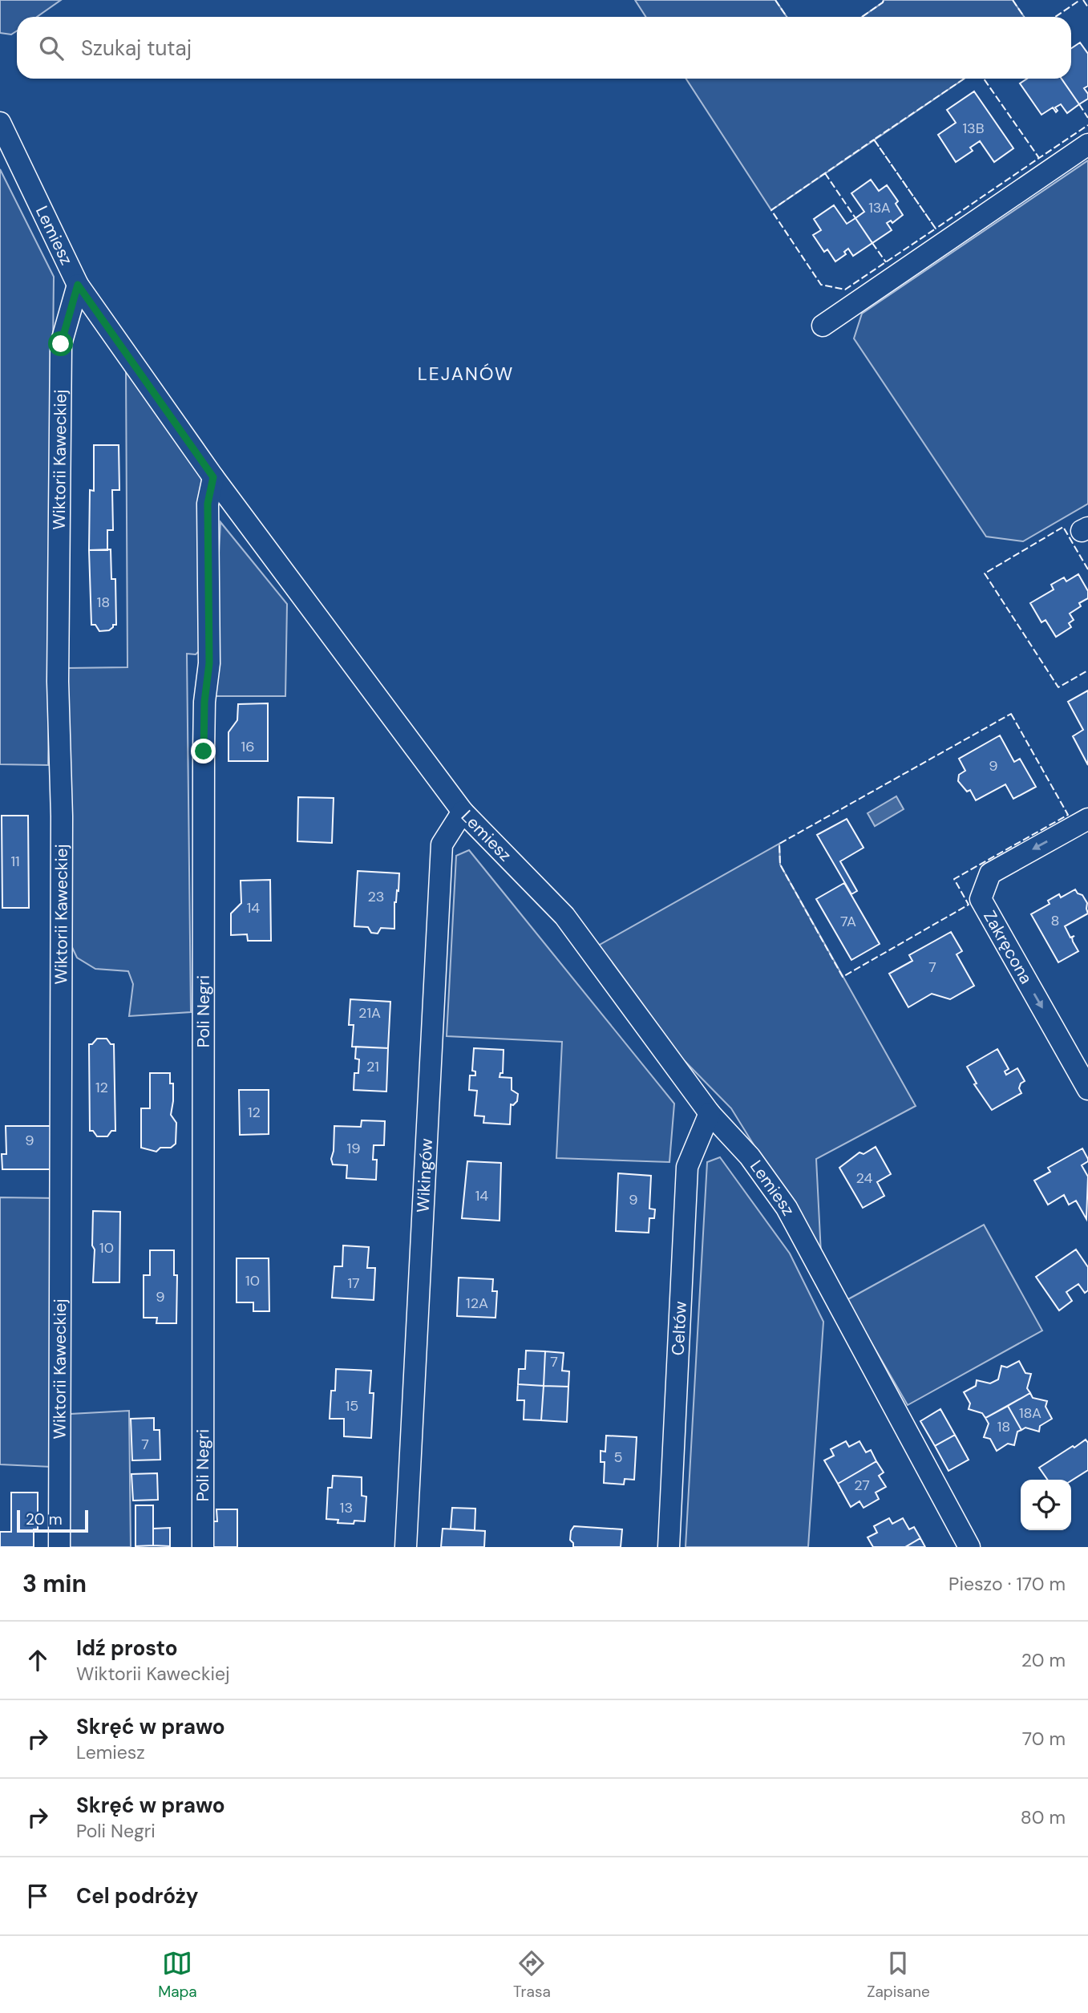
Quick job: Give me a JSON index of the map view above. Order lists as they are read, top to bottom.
{
  "streets": {
    "street": [
      "Lemiesz",
      "Wiktorii Kaweckiej",
      "Zakręcona",
      "Poli Negri",
      "Wikingów",
      "Celtów"
    ]
  },
  "crossings": [
    ["Lemiesz", "Wiktorii Kaweckiej"],
    ["Lemiesz", "Poli Negri"],
    ["Lemiesz", "Wikingów"],
    ["Lemiesz", "Celtów"]
  ],
  "districts": ["LEJANÓW"],
  "house_numbers": [
    "13B",
    "13A",
    "18",
    "16",
    "9",
    "11",
    "23",
    "14",
    "8",
    "7A",
    "7",
    "21A",
    "21",
    "12",
    "12",
    "9",
    "19",
    "24",
    "14",
    "9",
    "10",
    "10",
    "17",
    "9",
    "12A",
    "7",
    "15",
    "18A",
    "18",
    "7",
    "5",
    "27",
    "13"
  ],
  "scale_bar": "20 m",
  "page": {
    "search": "Szukaj tutaj",
    "scale": "20 m",
    "heading": ["3 min", "Pieszo · 170 m"],
    "list": [
      ["Idź prosto", "Wiktorii Kaweckiej", "20 m"],
      ["Skręć w prawo", "Lemiesz", "70 m"],
      ["Skręć w prawo", "Poli Negri", "80 m"],
      "Cel podróży"
    ],
    "nav": ["Mapa", "Trasa", "Zapisane"]
  }
}
